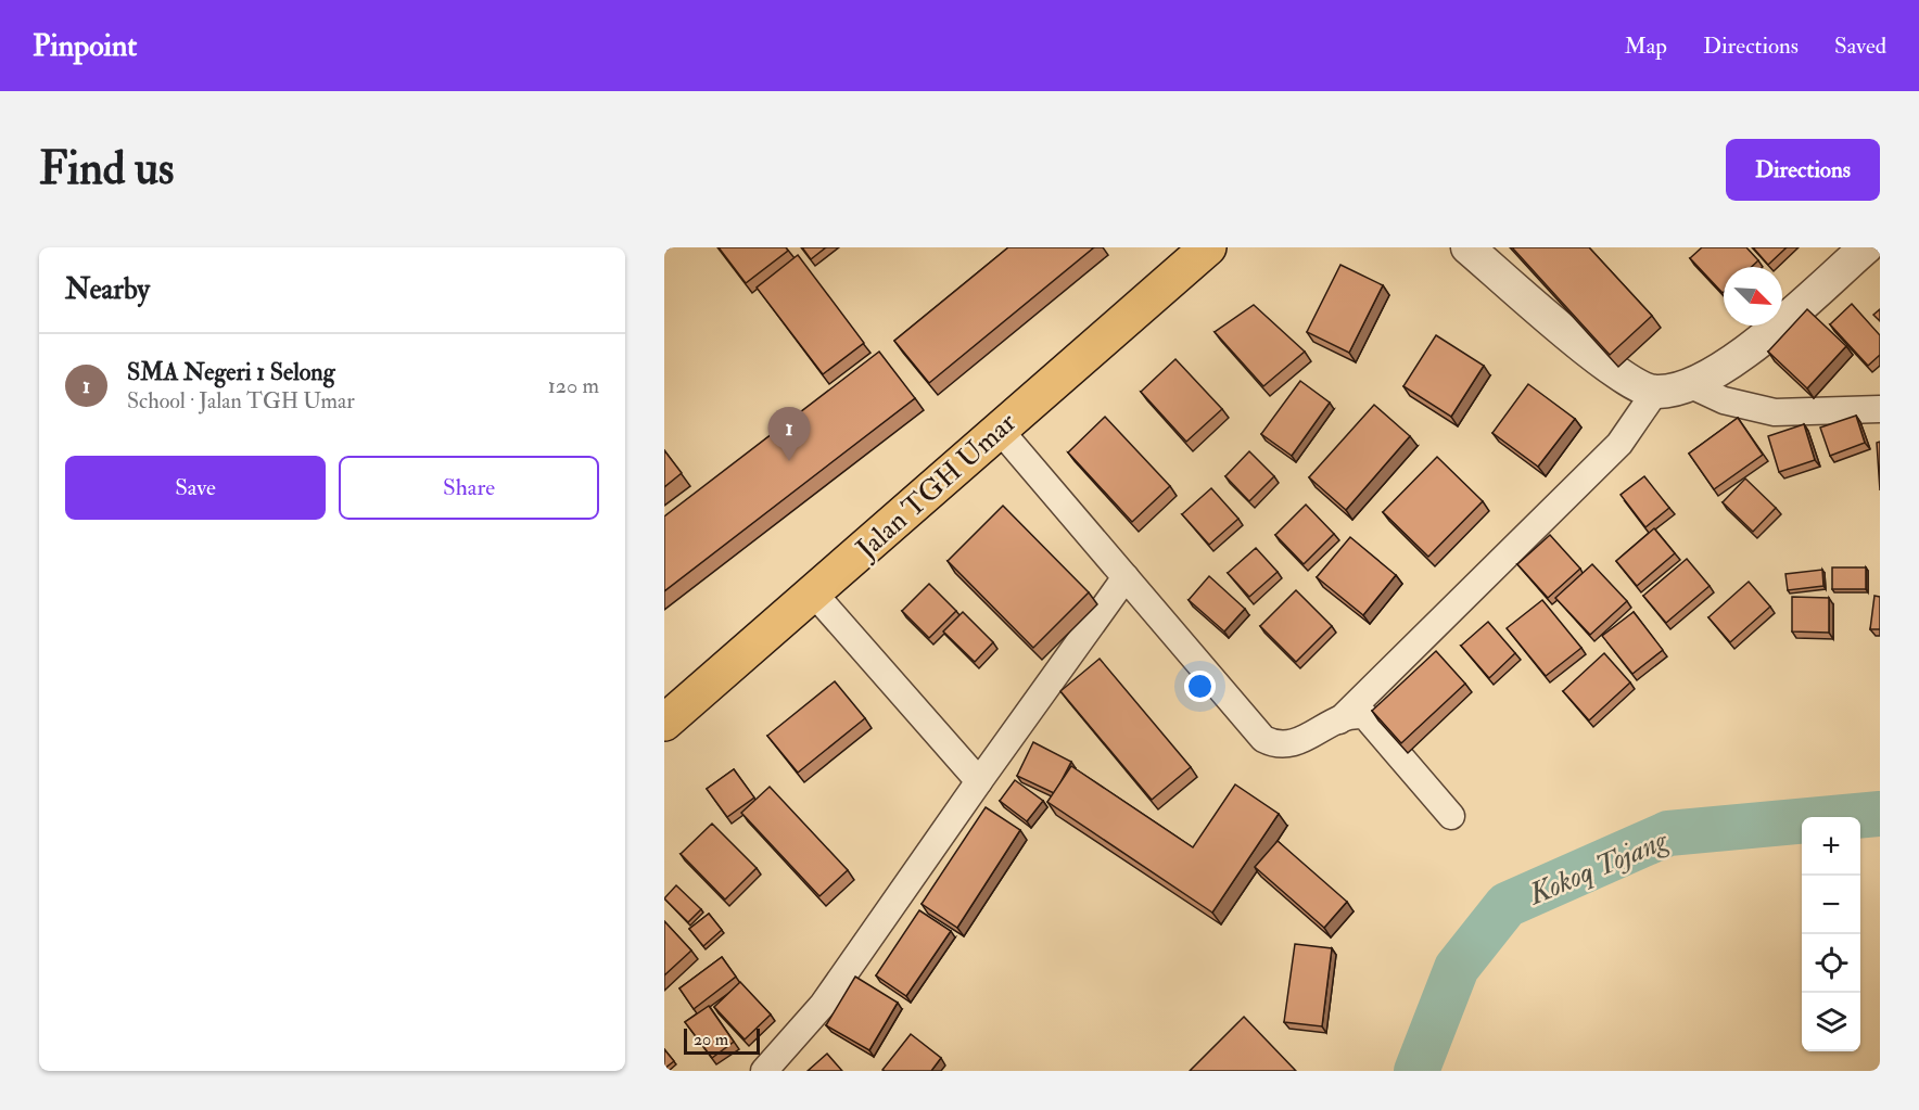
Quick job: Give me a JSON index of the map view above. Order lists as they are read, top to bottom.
{
  "streets": {
    "main road": ["Jalan TGH Umar"]
  },
  "water": ["Kokoq Tojang"],
  "scale_bar": "20 m",
  "north": "bottom right",
  "page": {
    "header": "Pinpoint",
    "nav": ["Map", "Directions", "Saved"],
    "buttons": [
      "Directions",
      ["Save", "Share"]
    ],
    "title": "Find us",
    "heading": "Nearby",
    "list": [
      {
        "mark": "1",
        "name": "SMA Negeri 1 Selong",
        "note": "School · Jalan TGH Umar",
        "value": "120 m"
      }
    ],
    "pins": "1",
    "map_buttons": ["+", "−"],
    "scale": "20 m"
  }
}
